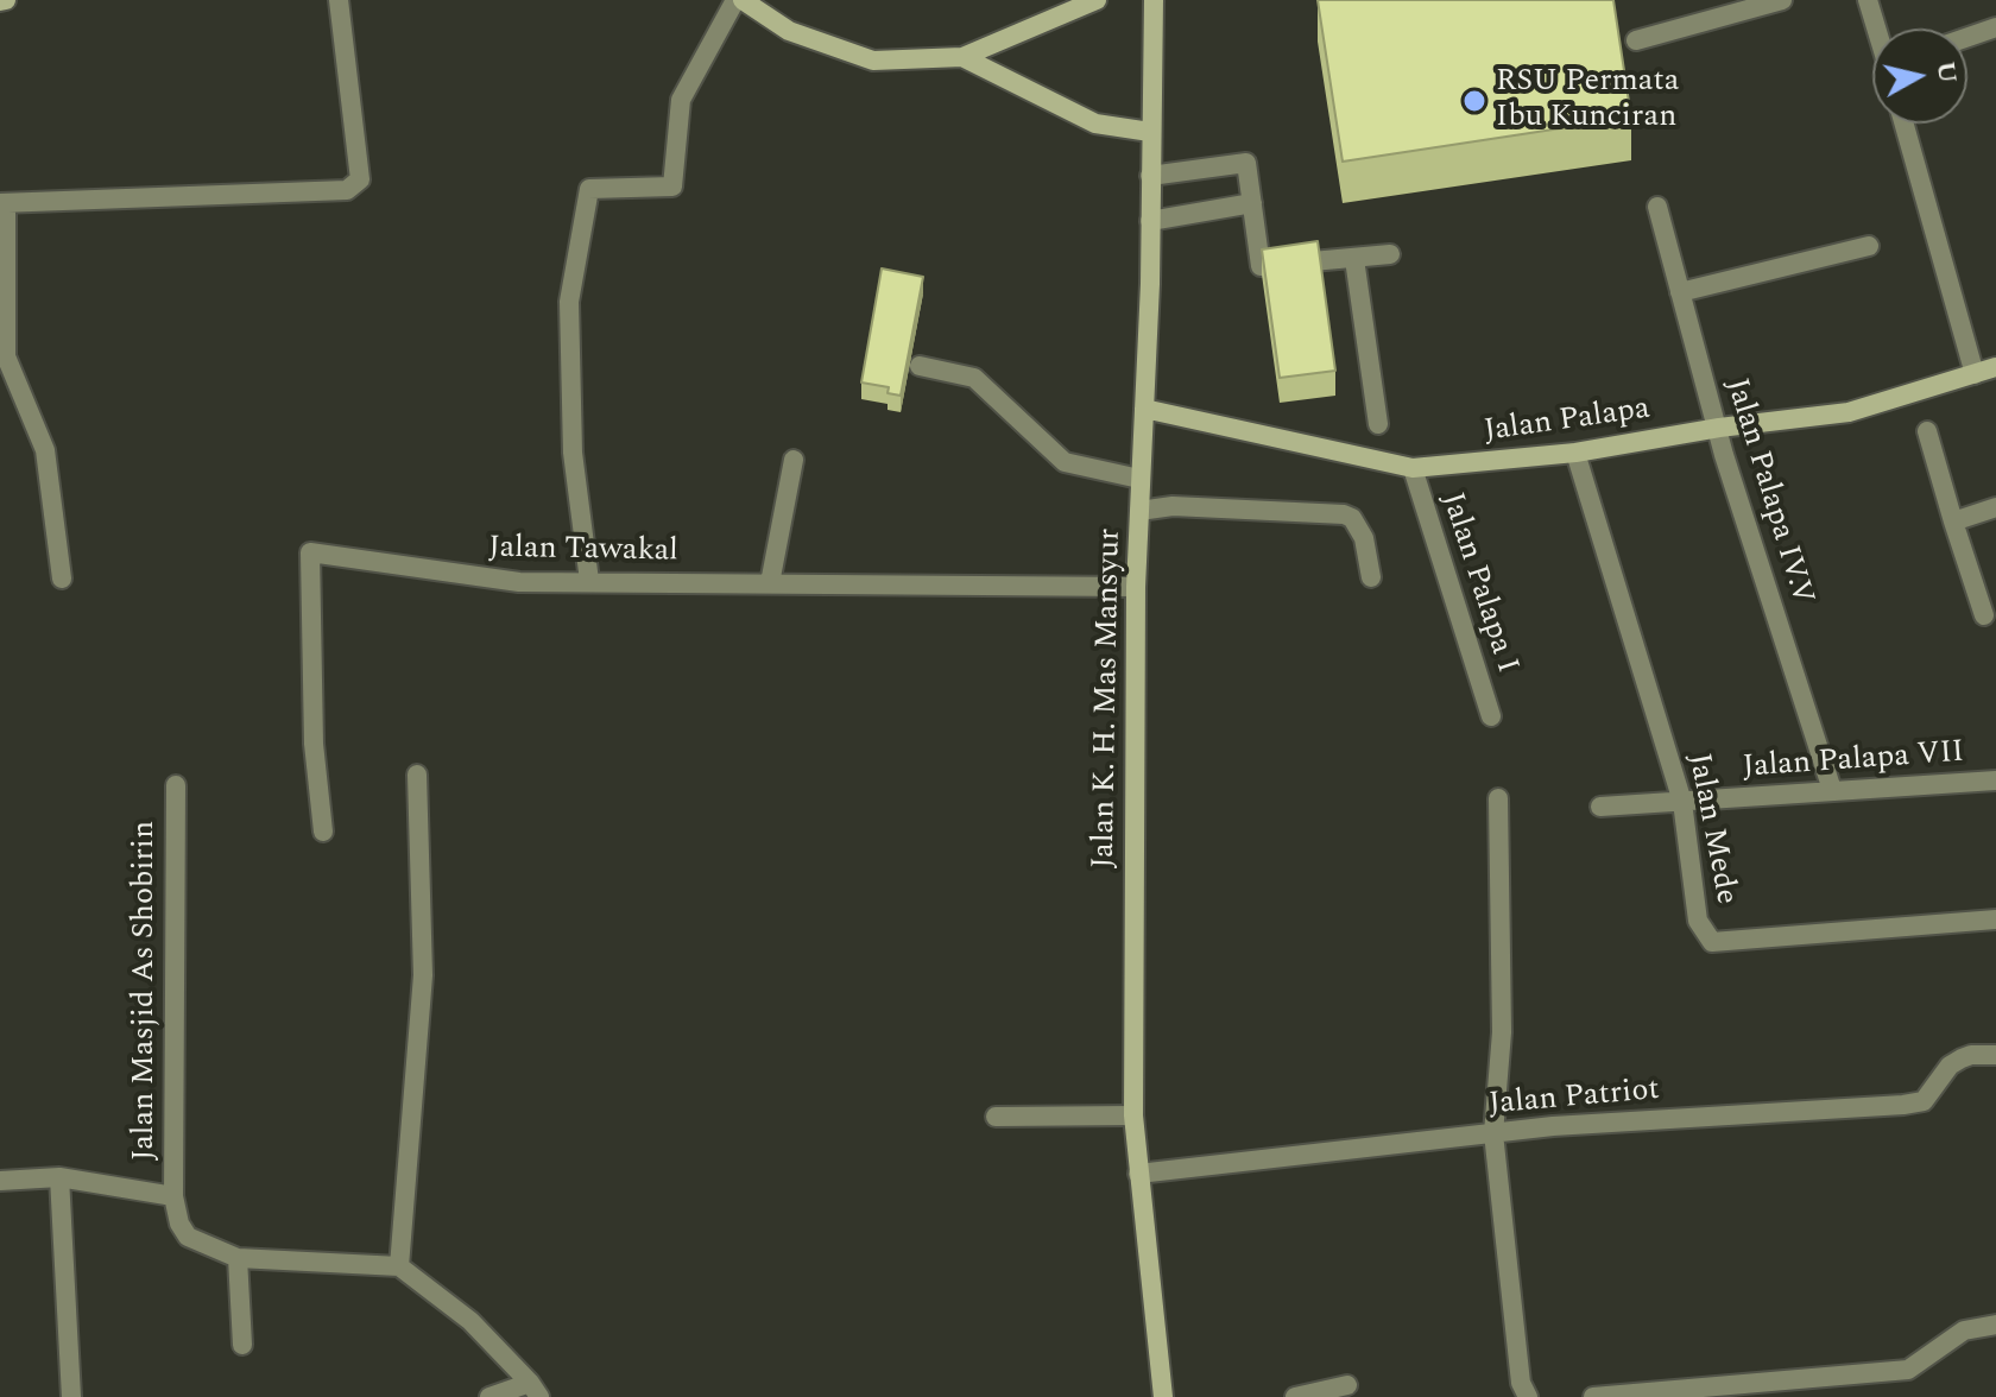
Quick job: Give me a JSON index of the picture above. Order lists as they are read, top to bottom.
{
  "streets": {
    "main road": ["Jalan Palapa", "Jalan K. H. Mas Mansyur"],
    "street": [
      "Jalan Palapa IV.V",
      "Jalan Tawakal",
      "Jalan Palapa I",
      "Jalan Palapa VII",
      "Jalan Mede",
      "Jalan Masjid As Shobirin",
      "Jalan Patriot"
    ]
  },
  "crossings": [
    ["Jalan Palapa", "Jalan Palapa IV.V"],
    ["Jalan Palapa", "Jalan Palapa I"],
    ["Jalan Palapa", "Jalan K. H. Mas Mansyur"],
    ["Jalan Palapa", "Jalan Mede"],
    ["Jalan Palapa IV.V", "Jalan Palapa VII"],
    ["Jalan Tawakal", "Jalan K. H. Mas Mansyur"],
    ["Jalan K. H. Mas Mansyur", "Jalan Patriot"],
    ["Jalan Palapa VII", "Jalan Mede"]
  ],
  "places": ["RSU Permata Ibu Kunciran"],
  "north": "right"
}
